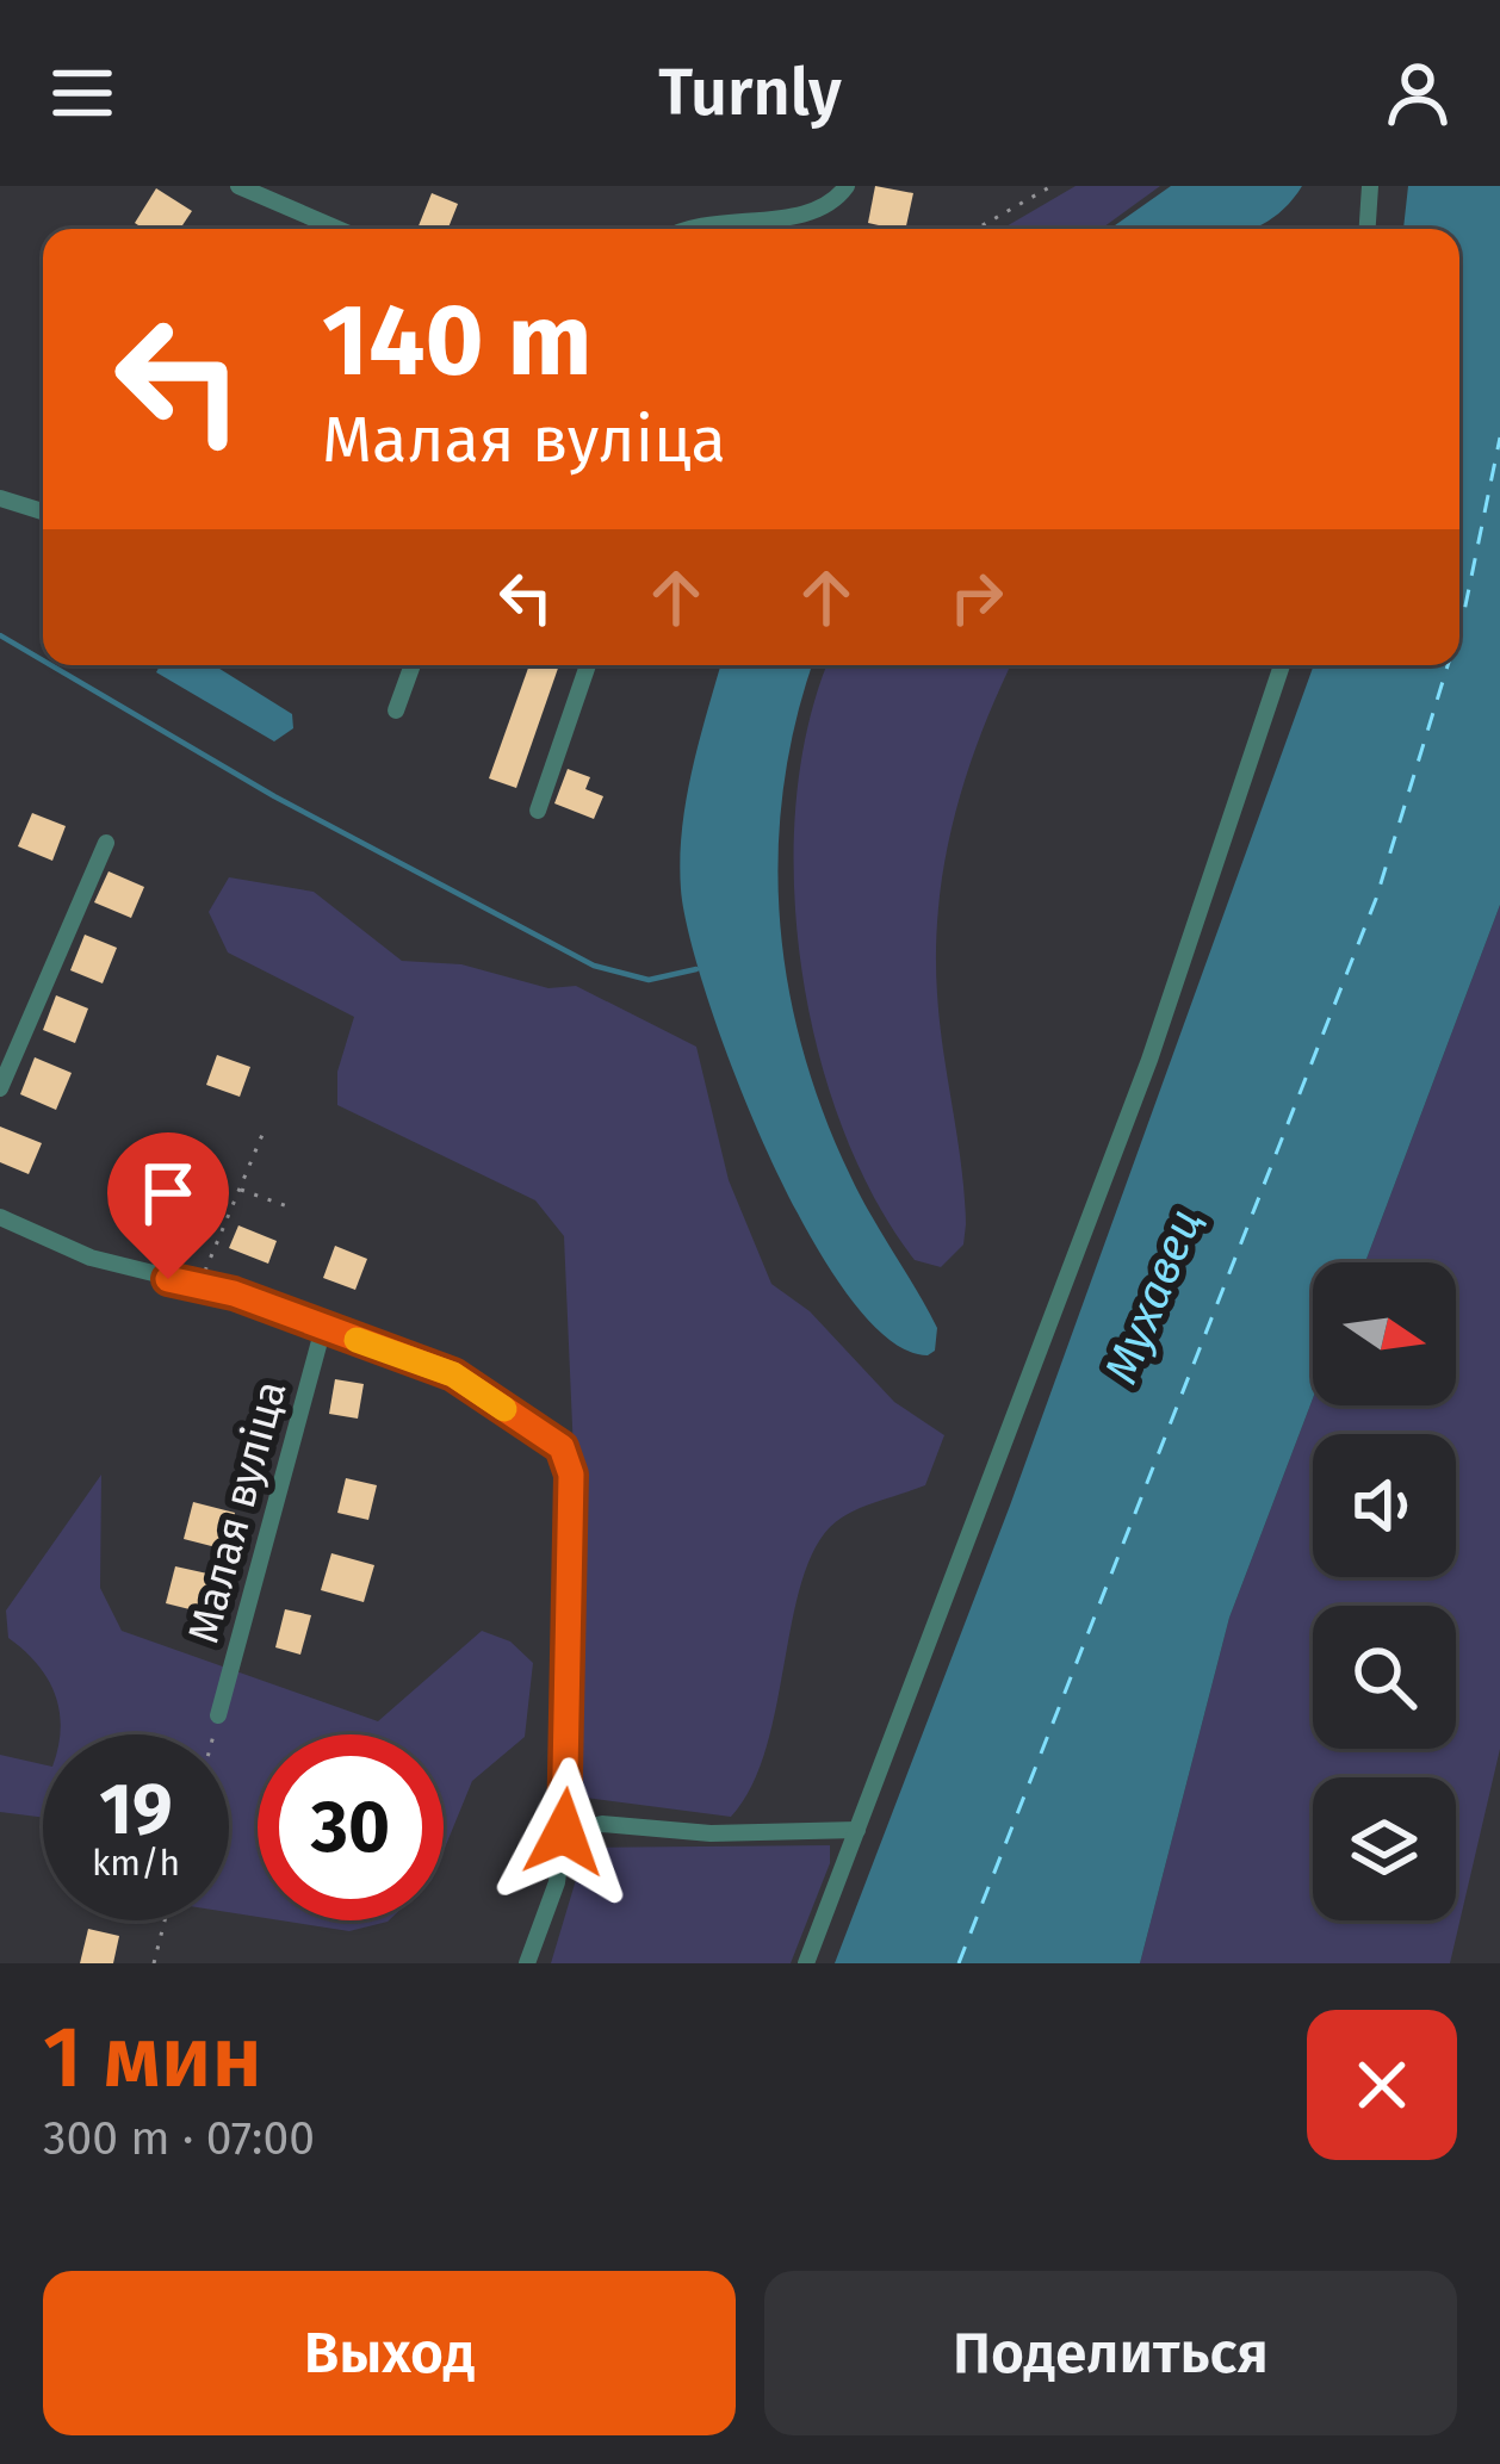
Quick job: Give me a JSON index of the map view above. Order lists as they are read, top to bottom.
{
  "streets": {
    "street": ["Малая вуліца"]
  },
  "water": ["Мухавец"],
  "north": "right",
  "page": {
    "header": "Turnly",
    "turn": ["140 m", "Малая вуліца"],
    "speed": "19 km/h",
    "limit": "30",
    "heading": ["1 мин", "300 m · 07:00"],
    "buttons": ["Выход", "Поделиться"]
  }
}
